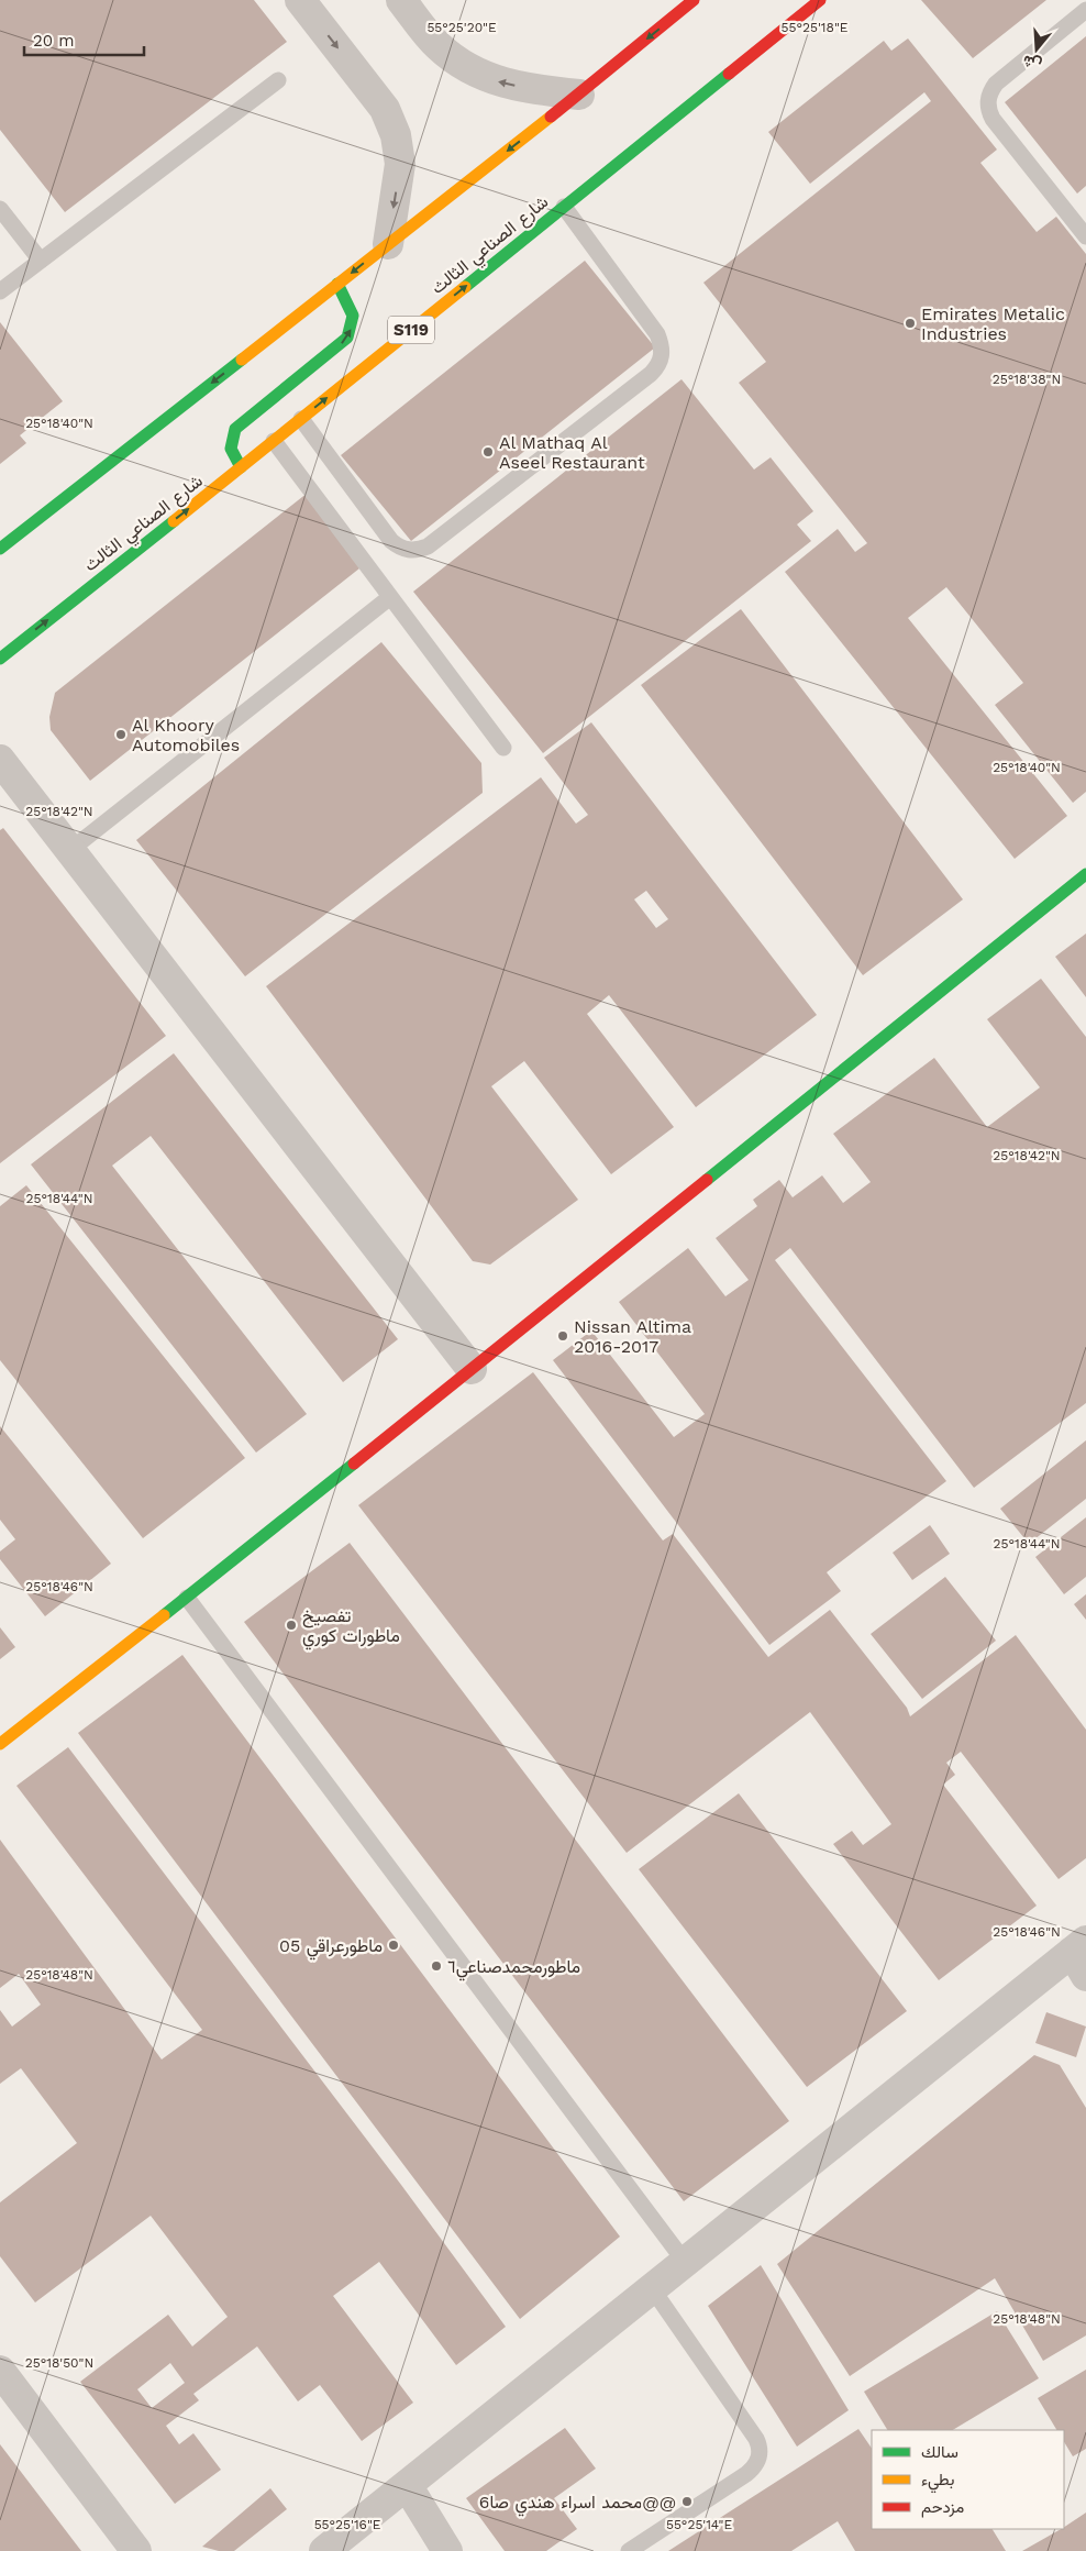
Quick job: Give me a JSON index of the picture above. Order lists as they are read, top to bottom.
{
  "streets": {
    "main road": ["شارع الصناعي الثالث", "S119"]
  },
  "places": [
    "Emirates Metalic Industries",
    "Al Mathaq Al Aseel Restaurant",
    "Al Khoory Automobiles",
    "Nissan Altima 2016-2017",
    "تفصيخ ماطورات كوري",
    "ماطورعراقي 05",
    "ماطورمحمدصناعي٦",
    "محمد اسراء هندي صا6@@"
  ],
  "legend": ["سالك", "بطيء", "مزدحم"],
  "scale_bar": "20 m",
  "north": "bottom",
  "coordinates": [
    "55°25'20\"E",
    "55°25'18\"E",
    "25°18'38\"N",
    "25°18'40\"N",
    "25°18'42\"N",
    "25°18'44\"N",
    "25°18'46\"N",
    "25°18'48\"N",
    "25°18'50\"N",
    "55°25'16\"E",
    "55°25'14\"E"
  ]
}
